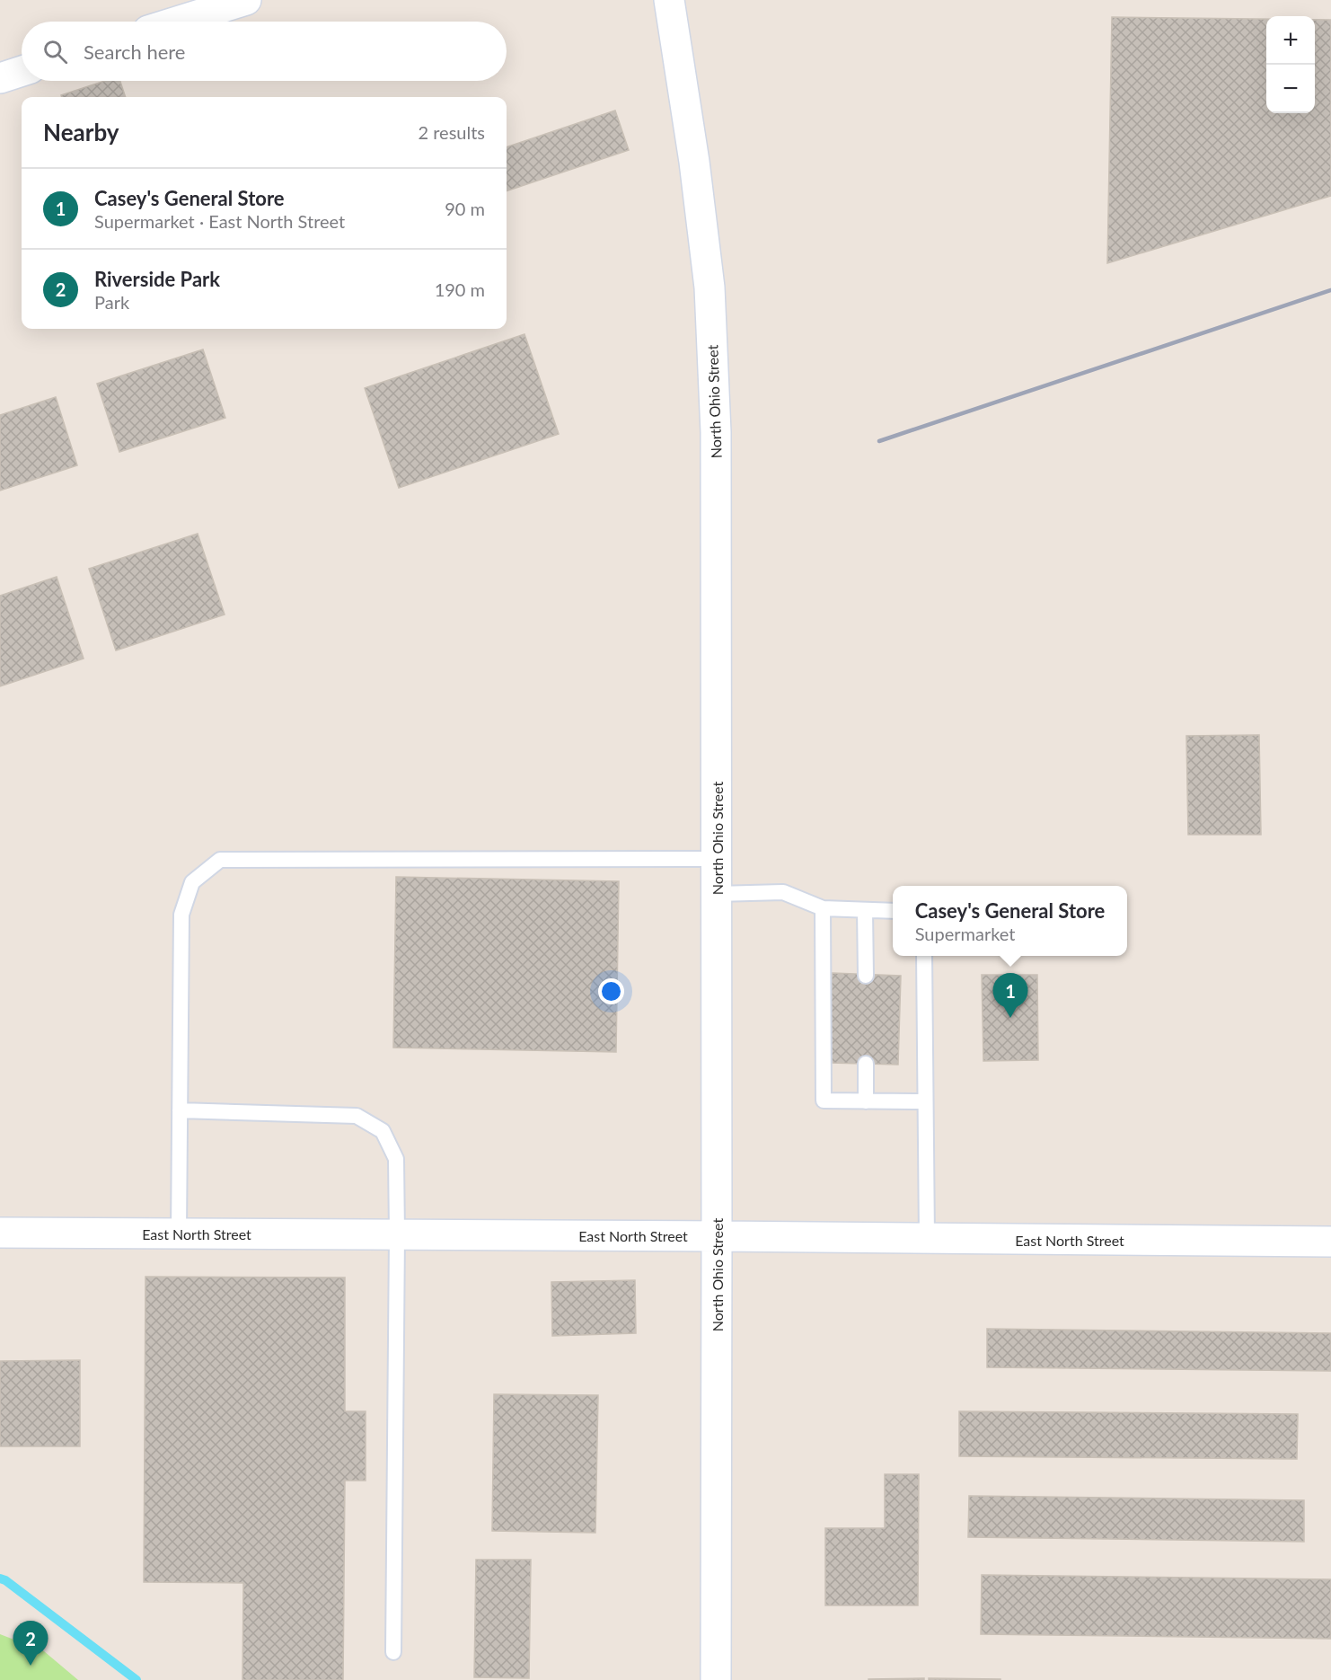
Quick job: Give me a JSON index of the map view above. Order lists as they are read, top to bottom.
{
  "streets": {
    "main road": ["North Ohio Street", "East North Street"]
  },
  "crossings": [
    ["North Ohio Street", "East North Street"]
  ],
  "page": {
    "map_buttons": ["+", "−"],
    "search": "Search here",
    "heading": ["Nearby", "2 results"],
    "list": [
      {
        "mark": "1",
        "name": "Casey's General Store",
        "note": "Supermarket · East North Street",
        "value": "90 m"
      },
      {
        "mark": "2",
        "name": "Riverside Park",
        "note": "Park",
        "value": "190 m"
      }
    ],
    "popup": ["Casey's General Store", "Supermarket"],
    "pins": ["1", "2"]
  }
}
